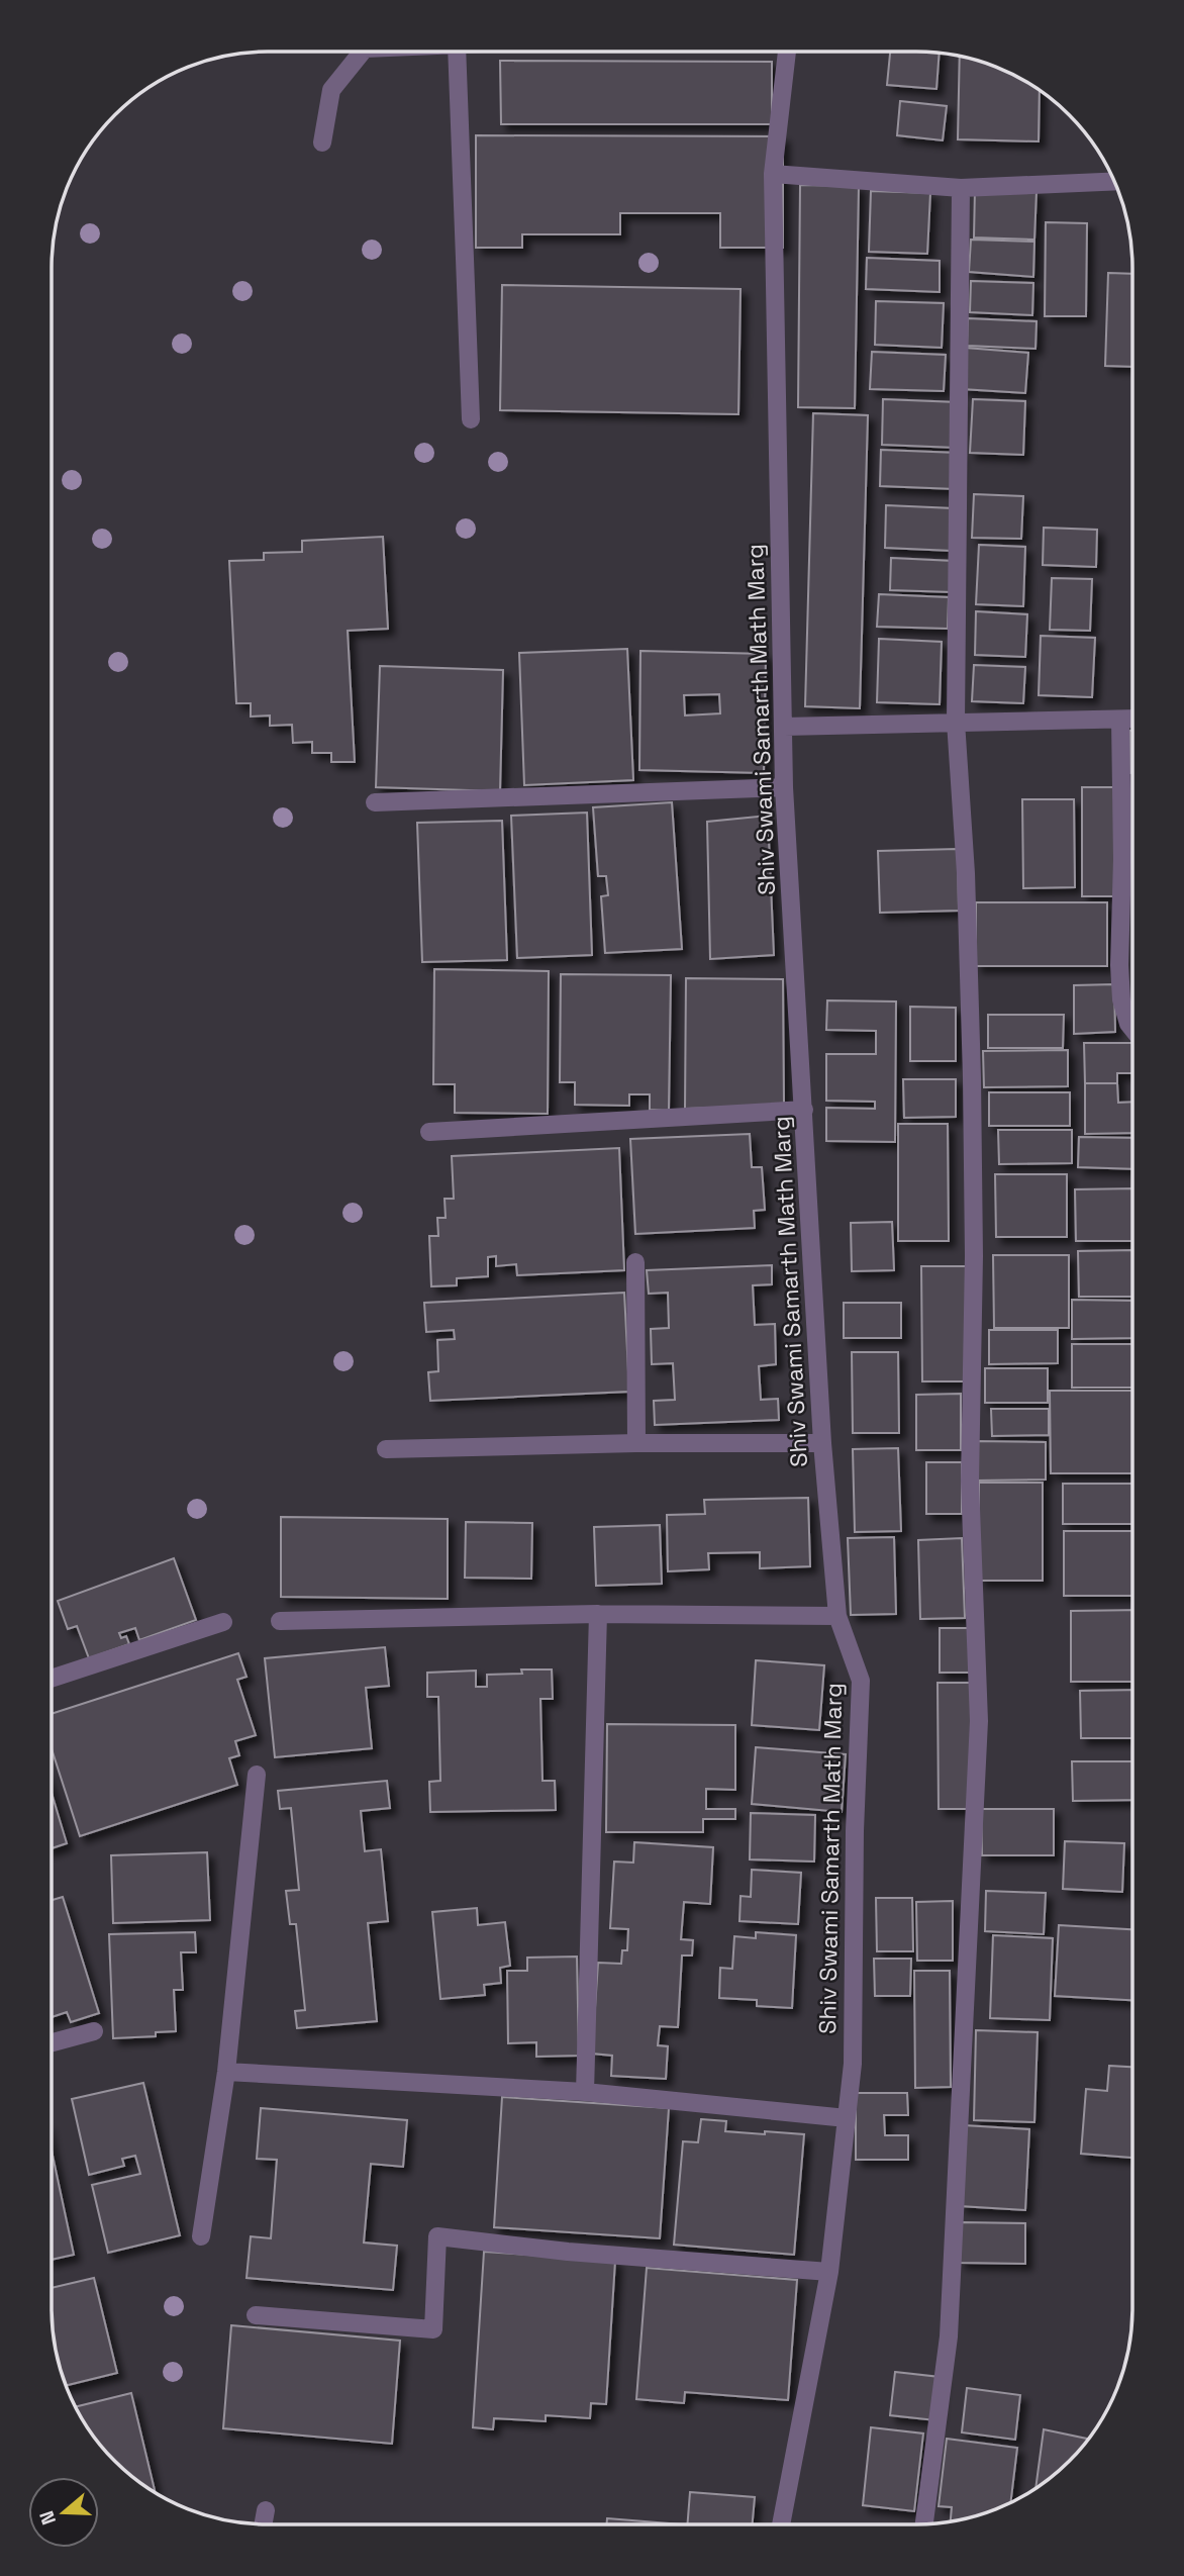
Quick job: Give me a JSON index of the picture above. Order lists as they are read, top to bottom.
{
  "streets": {
    "street": ["Shiv Swami Samarth Math Marg"]
  },
  "north": "left"
}
